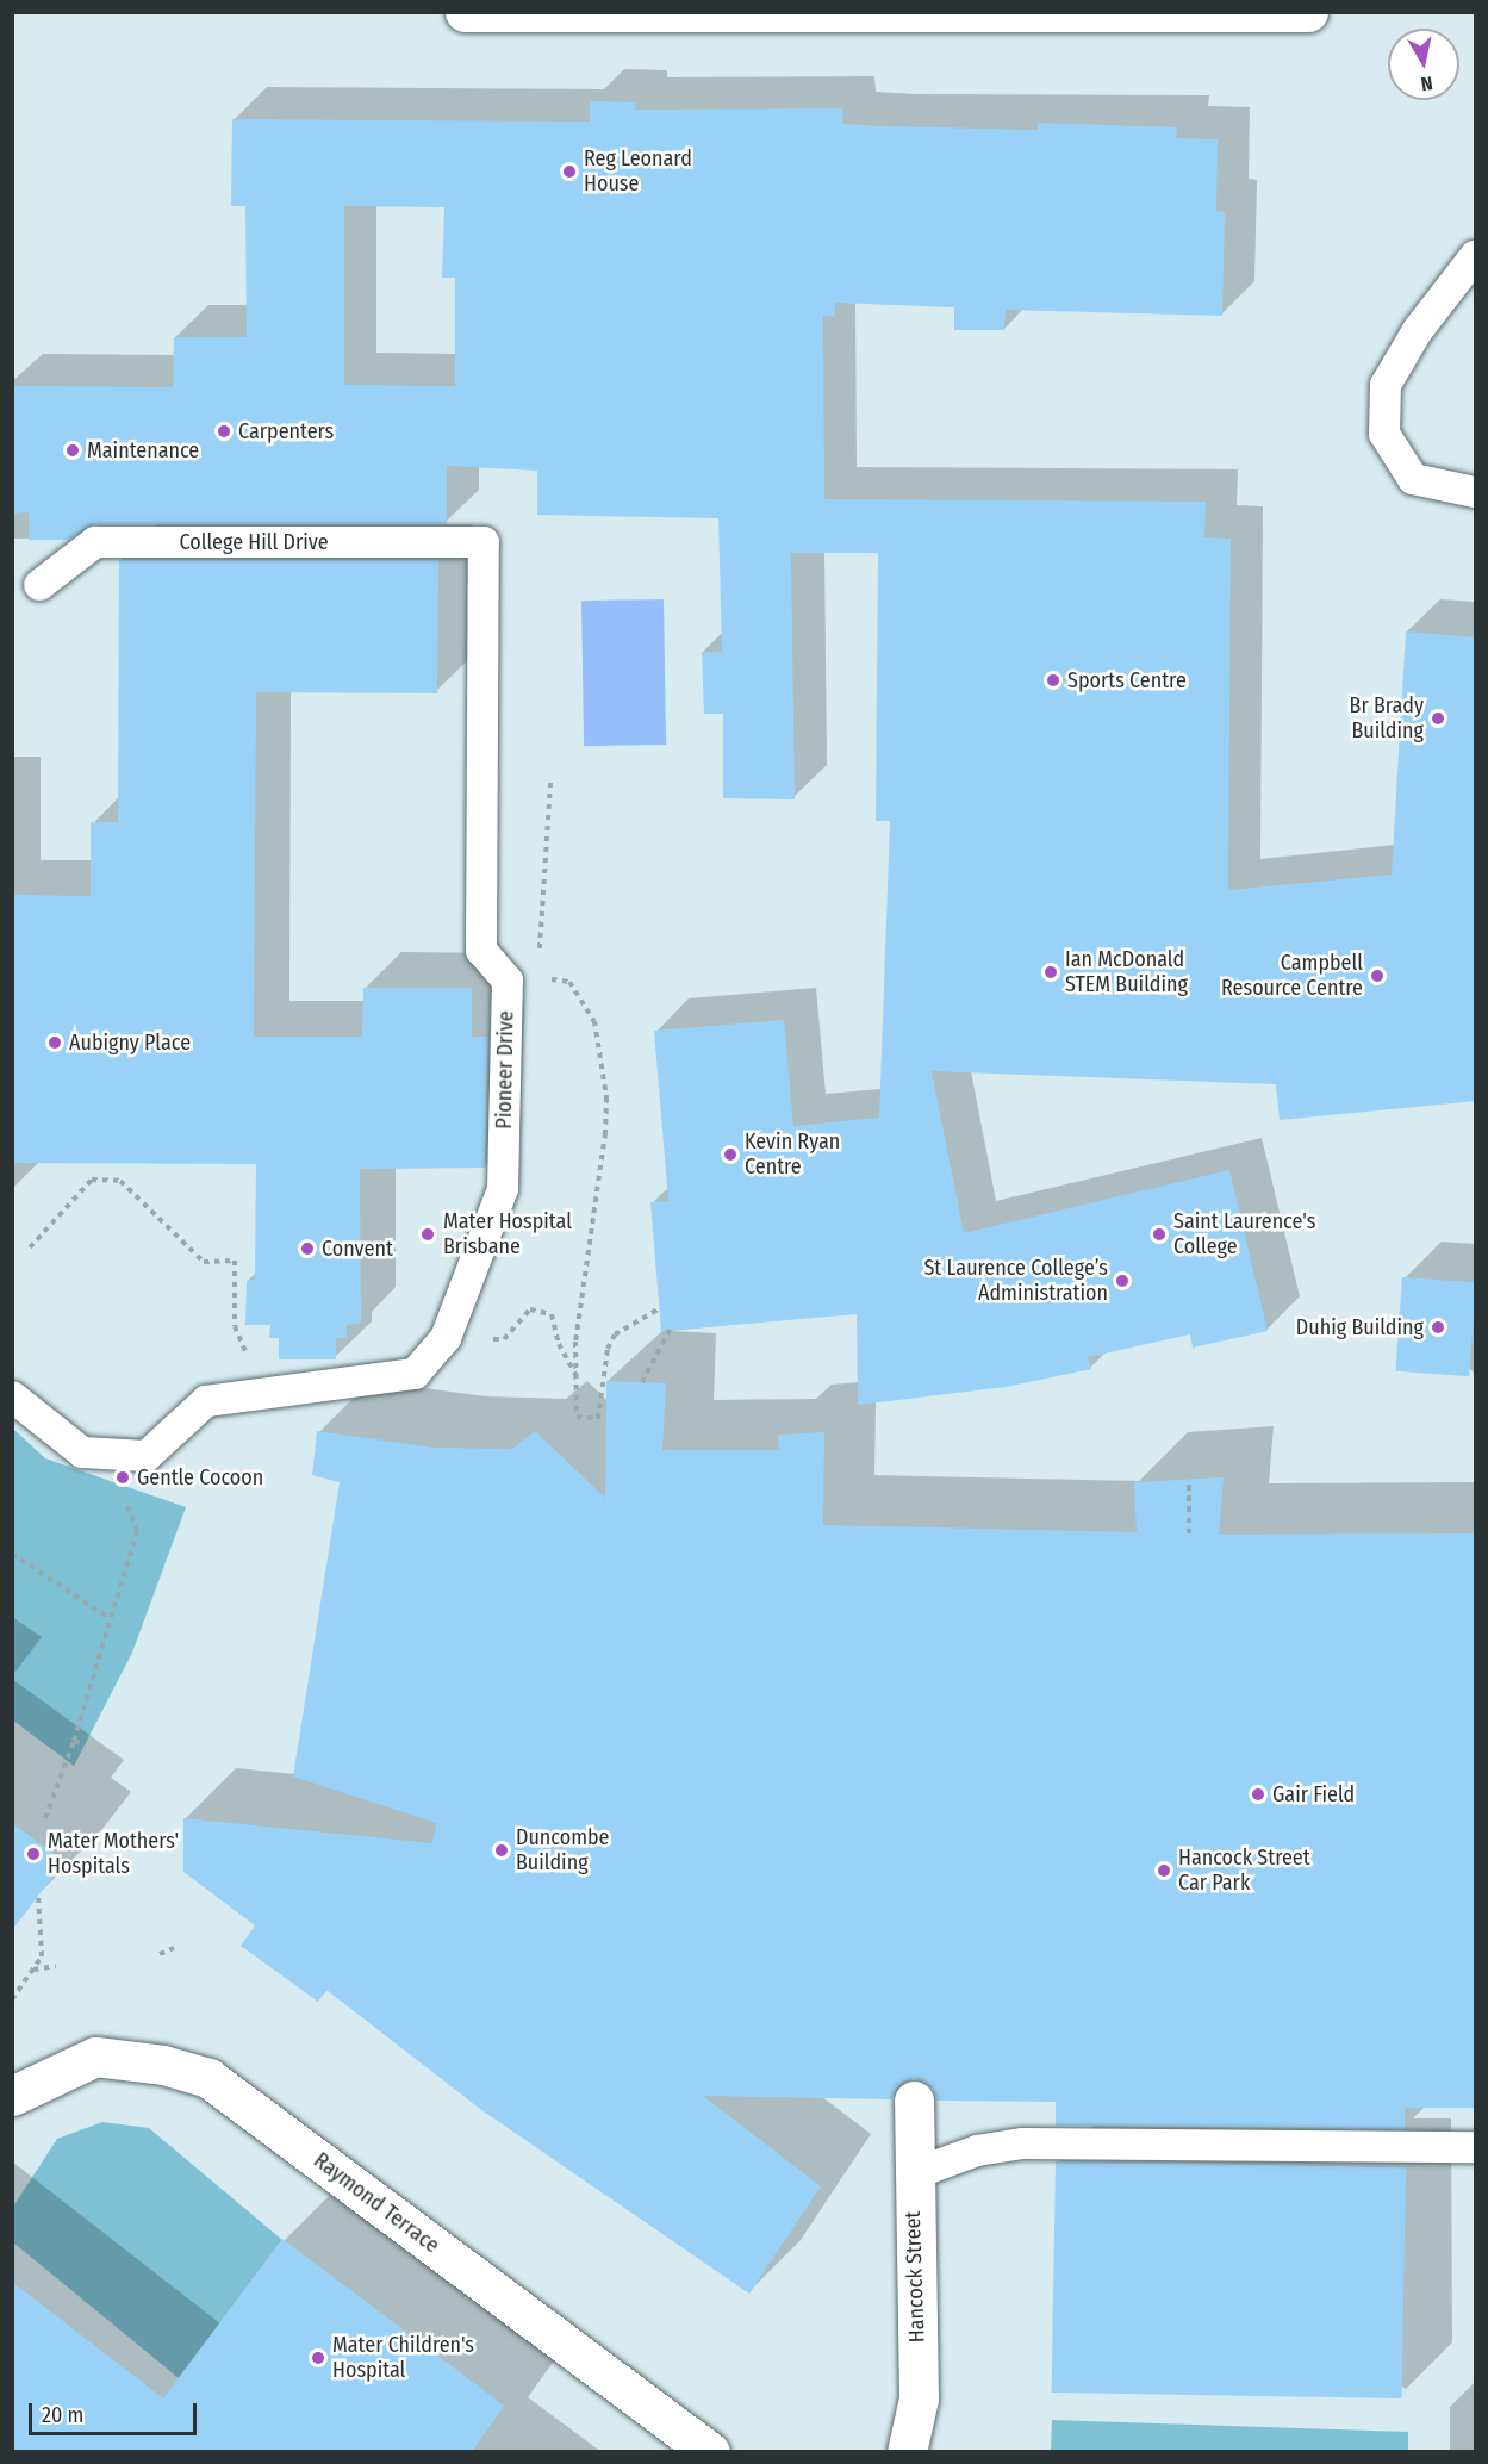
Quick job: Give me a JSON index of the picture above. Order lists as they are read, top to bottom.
{
  "streets": {
    "street": ["Raymond Terrace", "Hancock Street"],
    "lane": ["College Hill Drive", "Pioneer Drive"]
  },
  "crossings": [
    ["College Hill Drive", "Pioneer Drive"]
  ],
  "places": [
    "Reg Leonard House",
    "Carpenters",
    "Maintenance",
    "Sports Centre",
    "Br Brady Building",
    "Ian McDonald STEM Building",
    "Campbell Resource Centre",
    "Aubigny Place",
    "Kevin Ryan Centre",
    "Mater Hospital Brisbane",
    "Saint Laurence's College",
    "Convent",
    "St Laurence College’s Administration",
    "Duhig Building",
    "Gentle Cocoon",
    "Gair Field",
    "Duncombe Building",
    "Mater Mothers' Hospitals",
    "Hancock Street Car Park",
    "Mater Children's Hospital"
  ],
  "scale_bar": "20 m",
  "north": "bottom"
}
